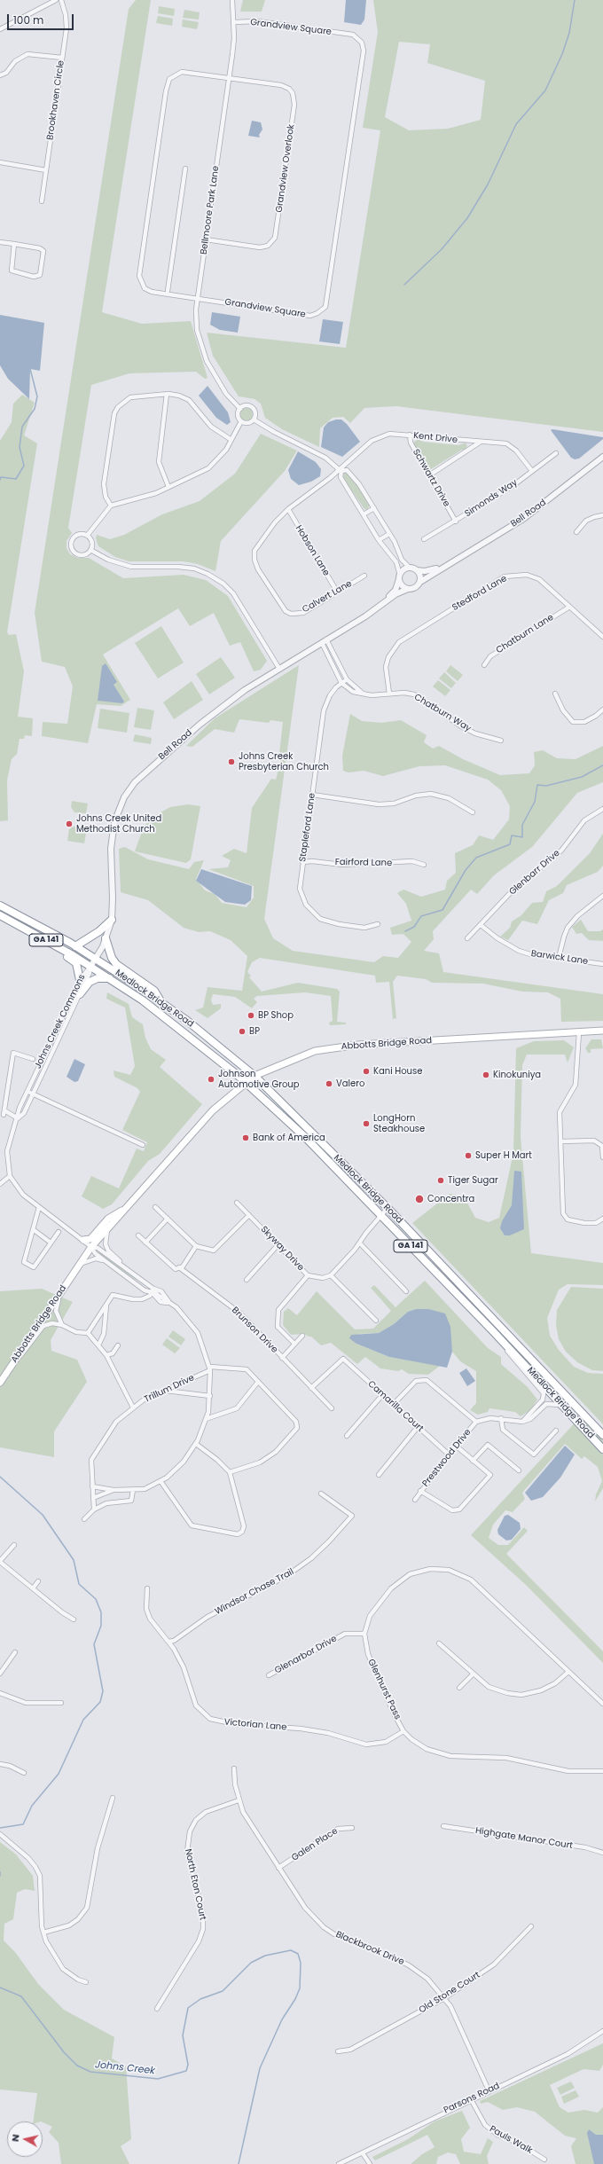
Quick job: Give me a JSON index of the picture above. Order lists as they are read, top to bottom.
{
  "streets": {
    "highway": ["GA 141", "Medlock Bridge Road"],
    "main road": ["Abbotts Bridge Road"],
    "street": [
      "Grandview Square",
      "Brookhaven Circle",
      "Grandview Overlook",
      "Bellmoore Park Lane",
      "Kent Drive",
      "Schwartz Drive",
      "Simonds Way",
      "Bell Road",
      "Hobson Lane",
      "Stedford Lane",
      "Calvert Lane",
      "Chatburn Lane",
      "Chatburn Way",
      "Stapleford Lane",
      "Fairford Lane",
      "Glenbarr Drive",
      "Barwick Lane",
      "Johns Creek Commons",
      "Skyway Drive",
      "Brunson Drive",
      "Trillum Drive",
      "Camarilla Court",
      "Prestwood Drive",
      "Windsor Chase Trail",
      "Glenarbor Drive",
      "Glenhurst Pass",
      "Victorian Lane",
      "Highgate Manor Court",
      "Galen Place",
      "North Eton Court",
      "Blackbrook Drive",
      "Old Stone Court",
      "Parsons Road",
      "Pauls Walk"
    ]
  },
  "crossings": [
    ["Grandview Square", "Grandview Overlook"],
    ["Grandview Square", "Bellmoore Park Lane"],
    ["Grandview Overlook", "Bellmoore Park Lane"],
    ["Kent Drive", "Schwartz Drive"],
    ["Kent Drive", "Simonds Way"],
    ["Kent Drive", "Calvert Lane"],
    ["Schwartz Drive", "Simonds Way"],
    ["Bell Road", "Medlock Bridge Road"],
    ["Bell Road", "Johns Creek Commons"],
    ["Hobson Lane", "Calvert Lane"],
    ["Stedford Lane", "Chatburn Lane"],
    ["Stedford Lane", "Chatburn Way"],
    ["Chatburn Way", "Stapleford Lane"],
    ["Stapleford Lane", "Fairford Lane"],
    ["Glenbarr Drive", "Barwick Lane"],
    ["Medlock Bridge Road", "Johns Creek Commons"],
    ["Medlock Bridge Road", "Abbotts Bridge Road"],
    ["Medlock Bridge Road", "Prestwood Drive"],
    ["Johns Creek Commons", "Abbotts Bridge Road"],
    ["Brunson Drive", "Camarilla Court"],
    ["Camarilla Court", "Prestwood Drive"],
    ["Windsor Chase Trail", "Victorian Lane"],
    ["Glenarbor Drive", "Glenhurst Pass"],
    ["Glenhurst Pass", "Victorian Lane"],
    ["Galen Place", "Blackbrook Drive"],
    ["North Eton Court", "Blackbrook Drive"],
    ["Blackbrook Drive", "Old Stone Court"],
    ["Blackbrook Drive", "Parsons Road"],
    ["Parsons Road", "Pauls Walk"]
  ],
  "water": ["Johns Creek"],
  "places": [
    "Johns Creek Presbyterian Church",
    "Johns Creek United Methodist Church",
    "BP Shop",
    "BP",
    "Kani House",
    "Kinokuniya",
    "Johnson Automotive Group",
    "Valero",
    "LongHorn Steakhouse",
    "Bank of America",
    "Super H Mart",
    "Tiger Sugar",
    "Concentra"
  ],
  "scale_bar": "100 m",
  "north": "left"
}
